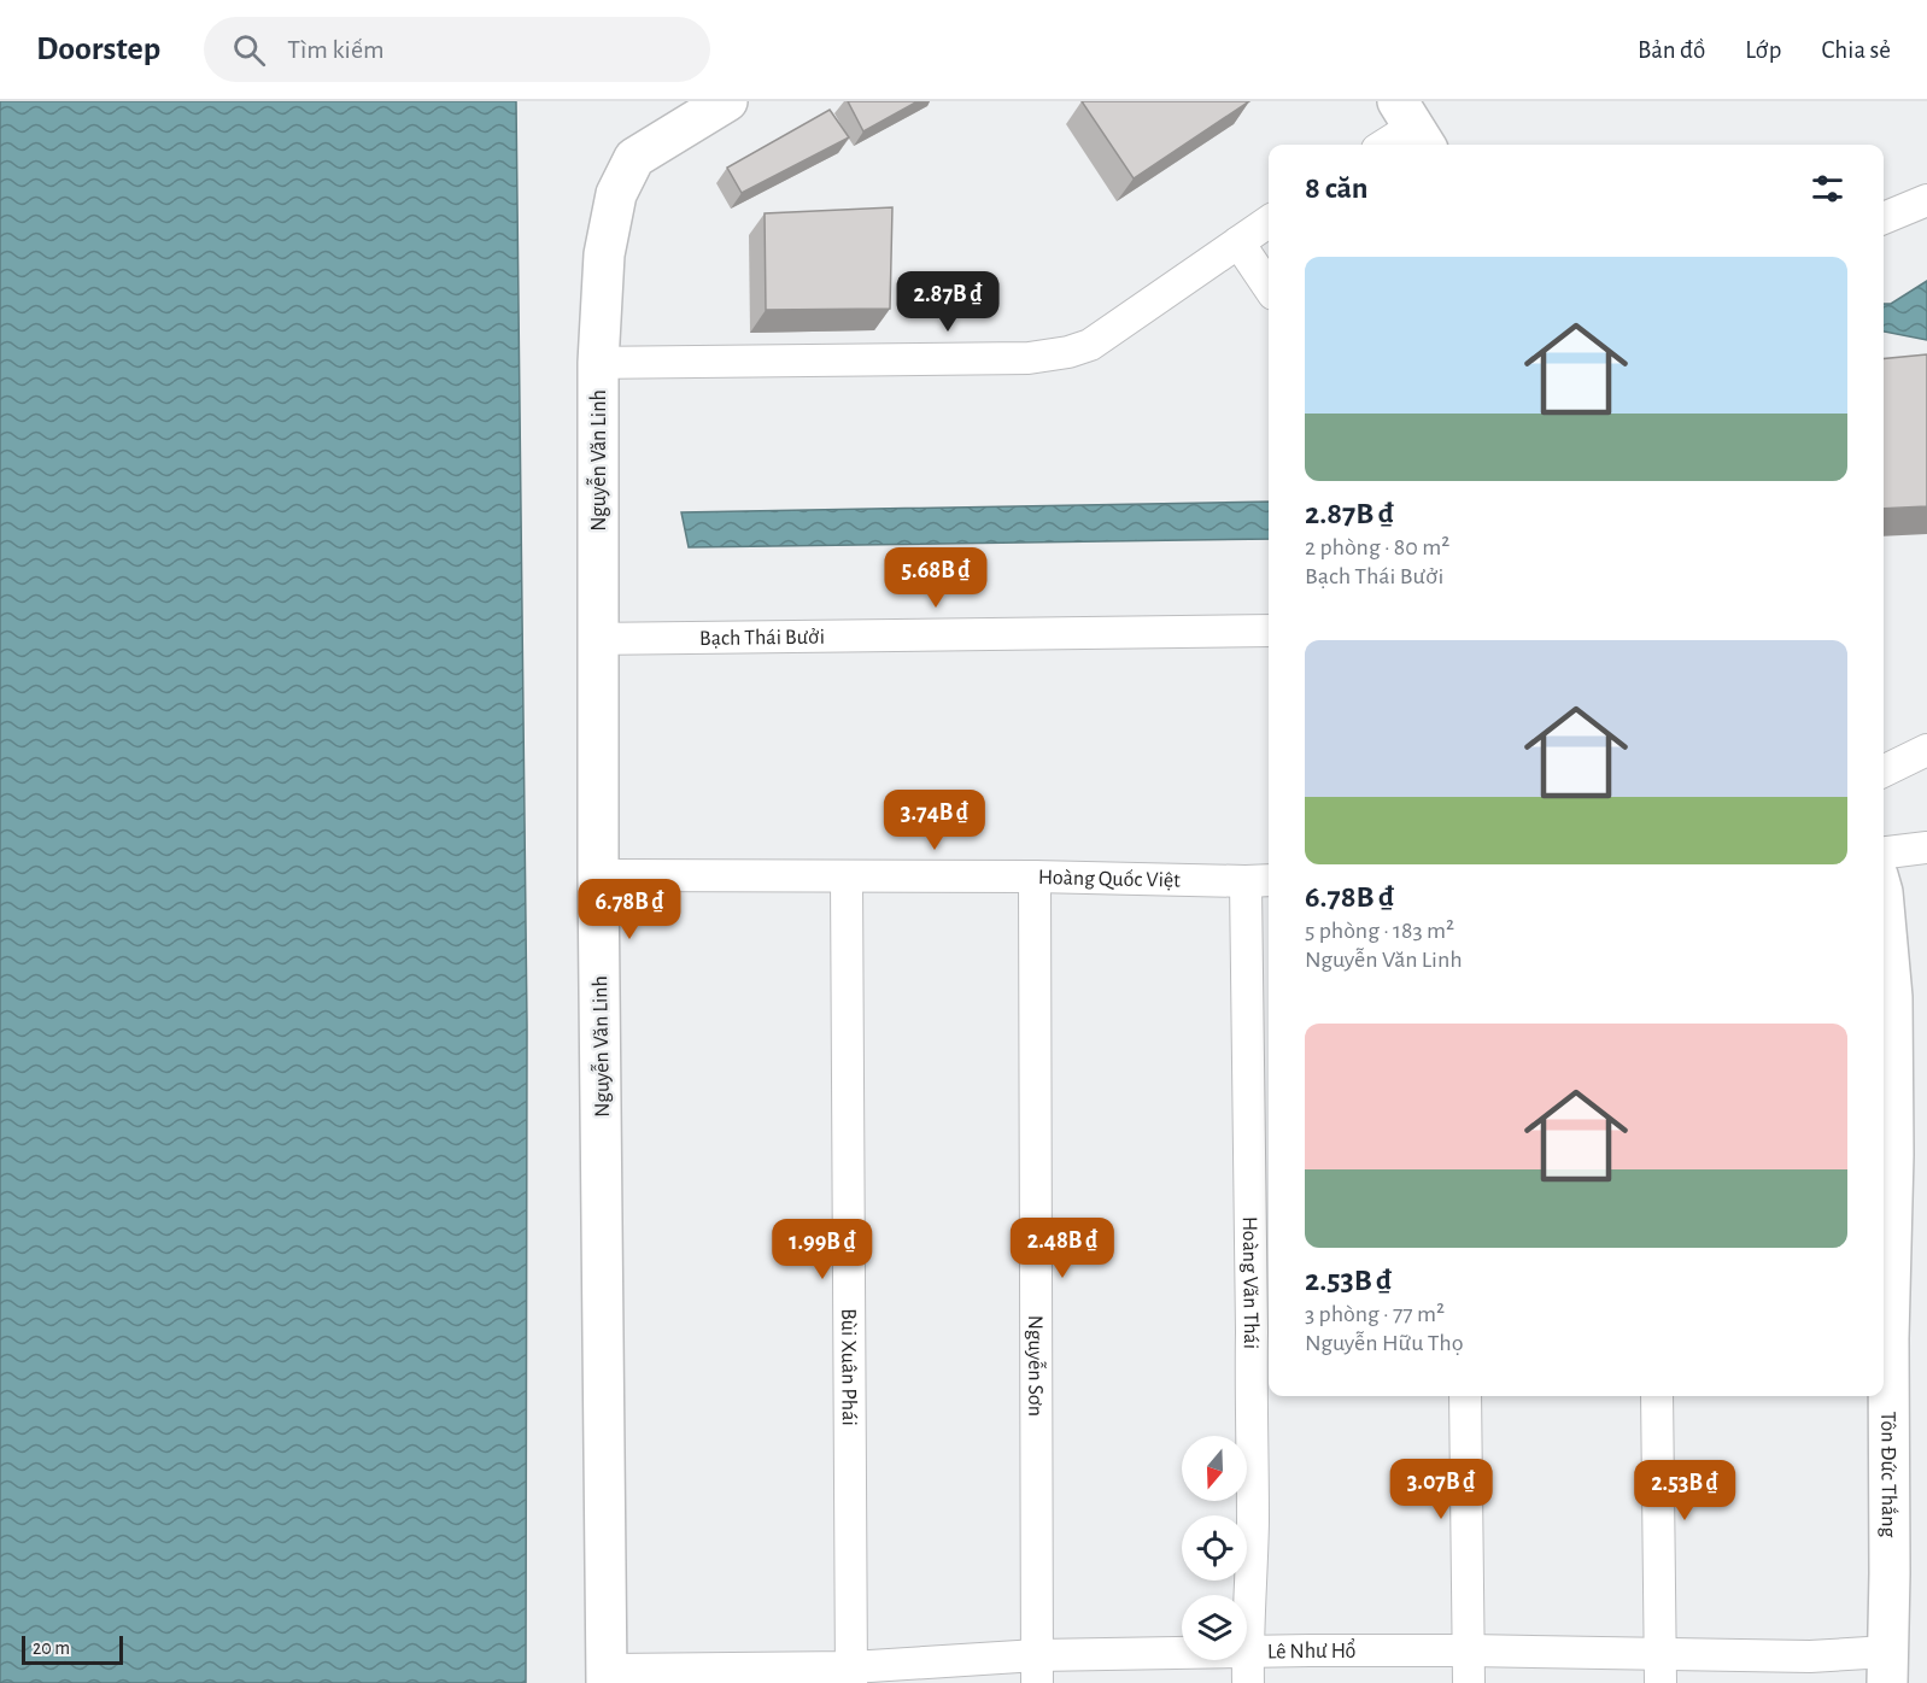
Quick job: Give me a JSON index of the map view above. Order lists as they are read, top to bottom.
{
  "streets": {
    "street": [
      "Nguyễn Văn Linh",
      "Bạch Thái Bưởi",
      "Hoàng Quốc Việt",
      "Hoàng Văn Thái",
      "Bùi Xuân Phái",
      "Nguyễn Sơn",
      "Tôn Đức Thắng",
      "Lê Như Hổ"
    ]
  },
  "crossings": [
    ["Nguyễn Văn Linh", "Bạch Thái Bưởi"],
    ["Nguyễn Văn Linh", "Hoàng Quốc Việt"],
    ["Nguyễn Văn Linh", "Lê Như Hổ"],
    ["Hoàng Quốc Việt", "Hoàng Văn Thái"],
    ["Hoàng Quốc Việt", "Bùi Xuân Phái"],
    ["Hoàng Quốc Việt", "Nguyễn Sơn"],
    ["Hoàng Văn Thái", "Lê Như Hổ"],
    ["Bùi Xuân Phái", "Lê Như Hổ"],
    ["Nguyễn Sơn", "Lê Như Hổ"],
    ["Tôn Đức Thắng", "Lê Như Hổ"]
  ],
  "scale_bar": "20 m",
  "north": "bottom",
  "page": {
    "header": "Doorstep",
    "search": "Tìm kiếm",
    "nav": ["Bản đồ", "Lớp", "Chia sẻ"],
    "heading": "8 căn",
    "list": [
      {
        "name": "2.87B ₫",
        "note": "2 phòng · 80 m² · Bạch Thái Bưởi"
      },
      {
        "name": "6.78B ₫",
        "note": "5 phòng · 183 m² · Nguyễn Văn Linh"
      },
      {
        "name": "2.53B ₫",
        "note": "3 phòng · 77 m² · Nguyễn Hữu Thọ"
      }
    ],
    "price": [
      "2.87B ₫",
      "5.68B ₫",
      "3.74B ₫",
      "6.78B ₫",
      "2.48B ₫",
      "1.99B ₫",
      "3.07B ₫",
      "2.53B ₫"
    ],
    "scale": "20 m"
  }
}
